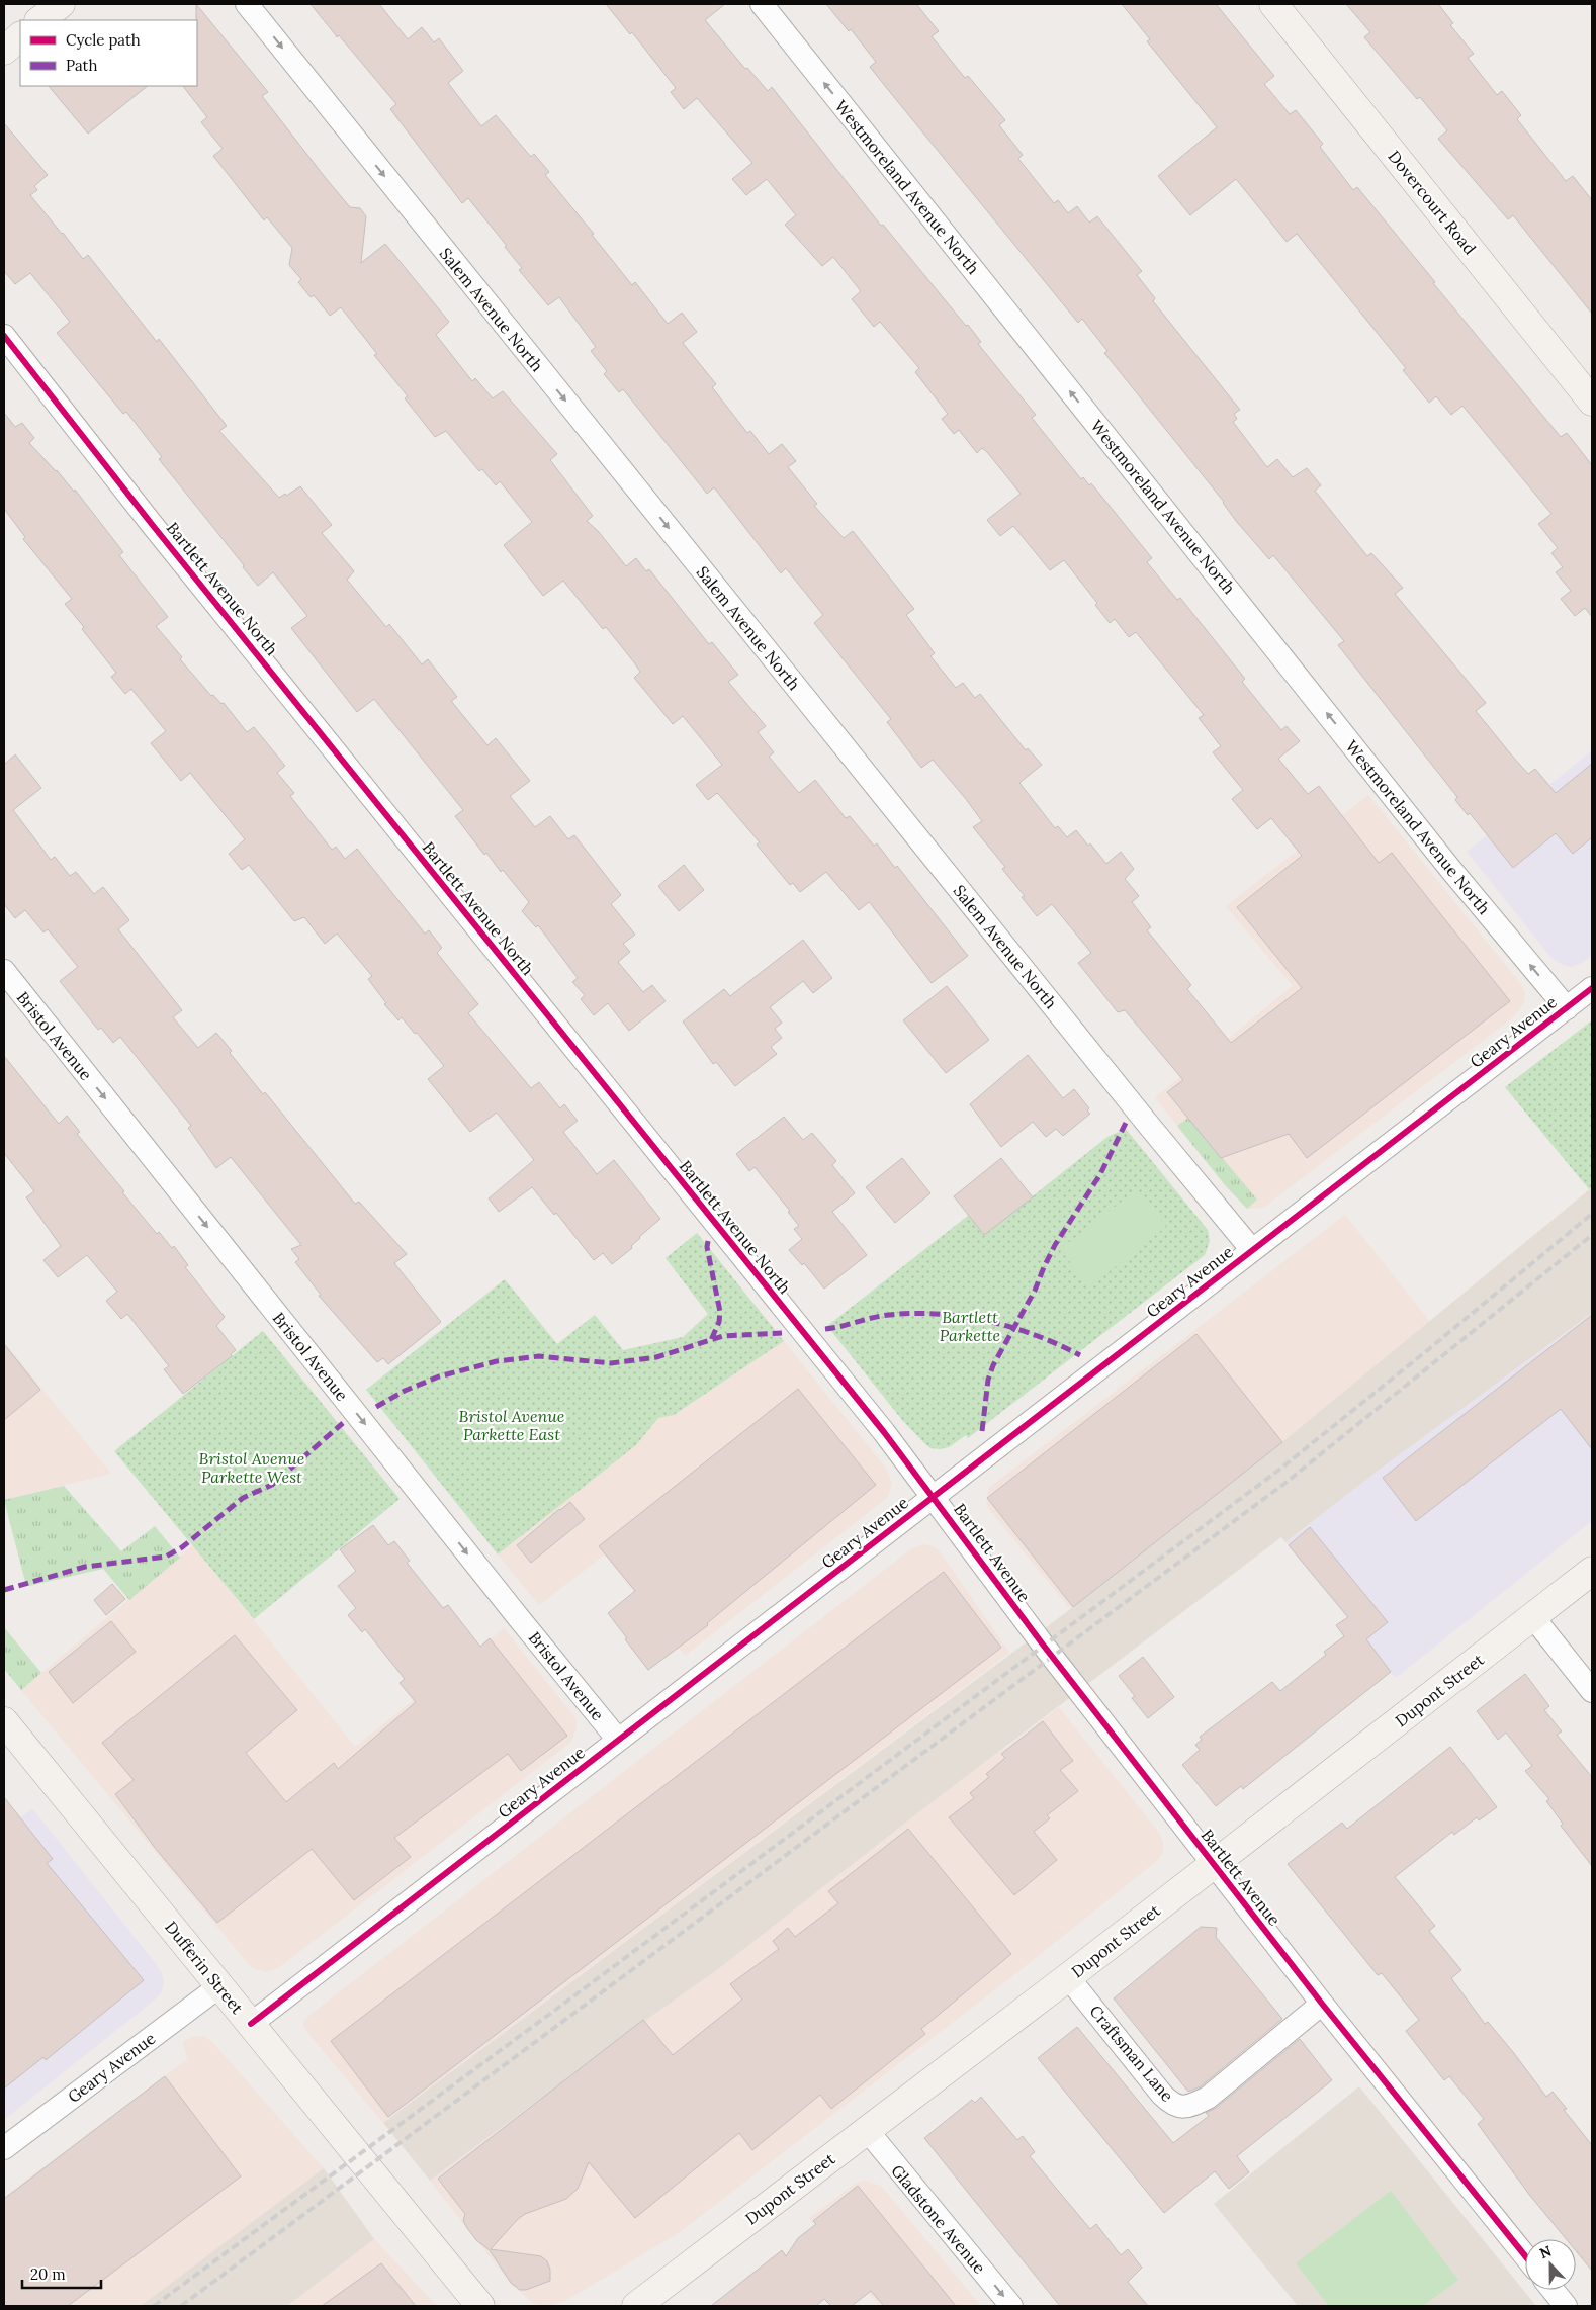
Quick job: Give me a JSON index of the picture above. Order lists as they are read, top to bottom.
{
  "streets": {
    "main road": ["Dovercourt Road", "Dupont Street", "Dufferin Street"],
    "street": [
      "Westmoreland Avenue North",
      "Salem Avenue North",
      "Bartlett Avenue North",
      "Geary Avenue",
      "Bristol Avenue",
      "Bartlett Avenue",
      "Craftsman Lane",
      "Gladstone Avenue"
    ]
  },
  "crossings": [
    ["Westmoreland Avenue North", "Geary Avenue"],
    ["Salem Avenue North", "Geary Avenue"],
    ["Bartlett Avenue North", "Geary Avenue"],
    ["Bartlett Avenue North", "Bartlett Avenue"],
    ["Geary Avenue", "Bristol Avenue"],
    ["Geary Avenue", "Bartlett Avenue"],
    ["Geary Avenue", "Dufferin Street"],
    ["Bartlett Avenue", "Dupont Street"],
    ["Bartlett Avenue", "Craftsman Lane"],
    ["Dupont Street", "Craftsman Lane"],
    ["Dupont Street", "Gladstone Avenue"]
  ],
  "one_way": [
    "Westmoreland Avenue North",
    "Salem Avenue North",
    "Bristol Avenue",
    "Gladstone Avenue"
  ],
  "parks": ["Bartlett Parkette", "Bristol Avenue Parkette East", "Bristol Avenue Parkette West"],
  "legend": ["Cycle path", "Path"],
  "scale_bar": "20 m",
  "north": "top"
}
